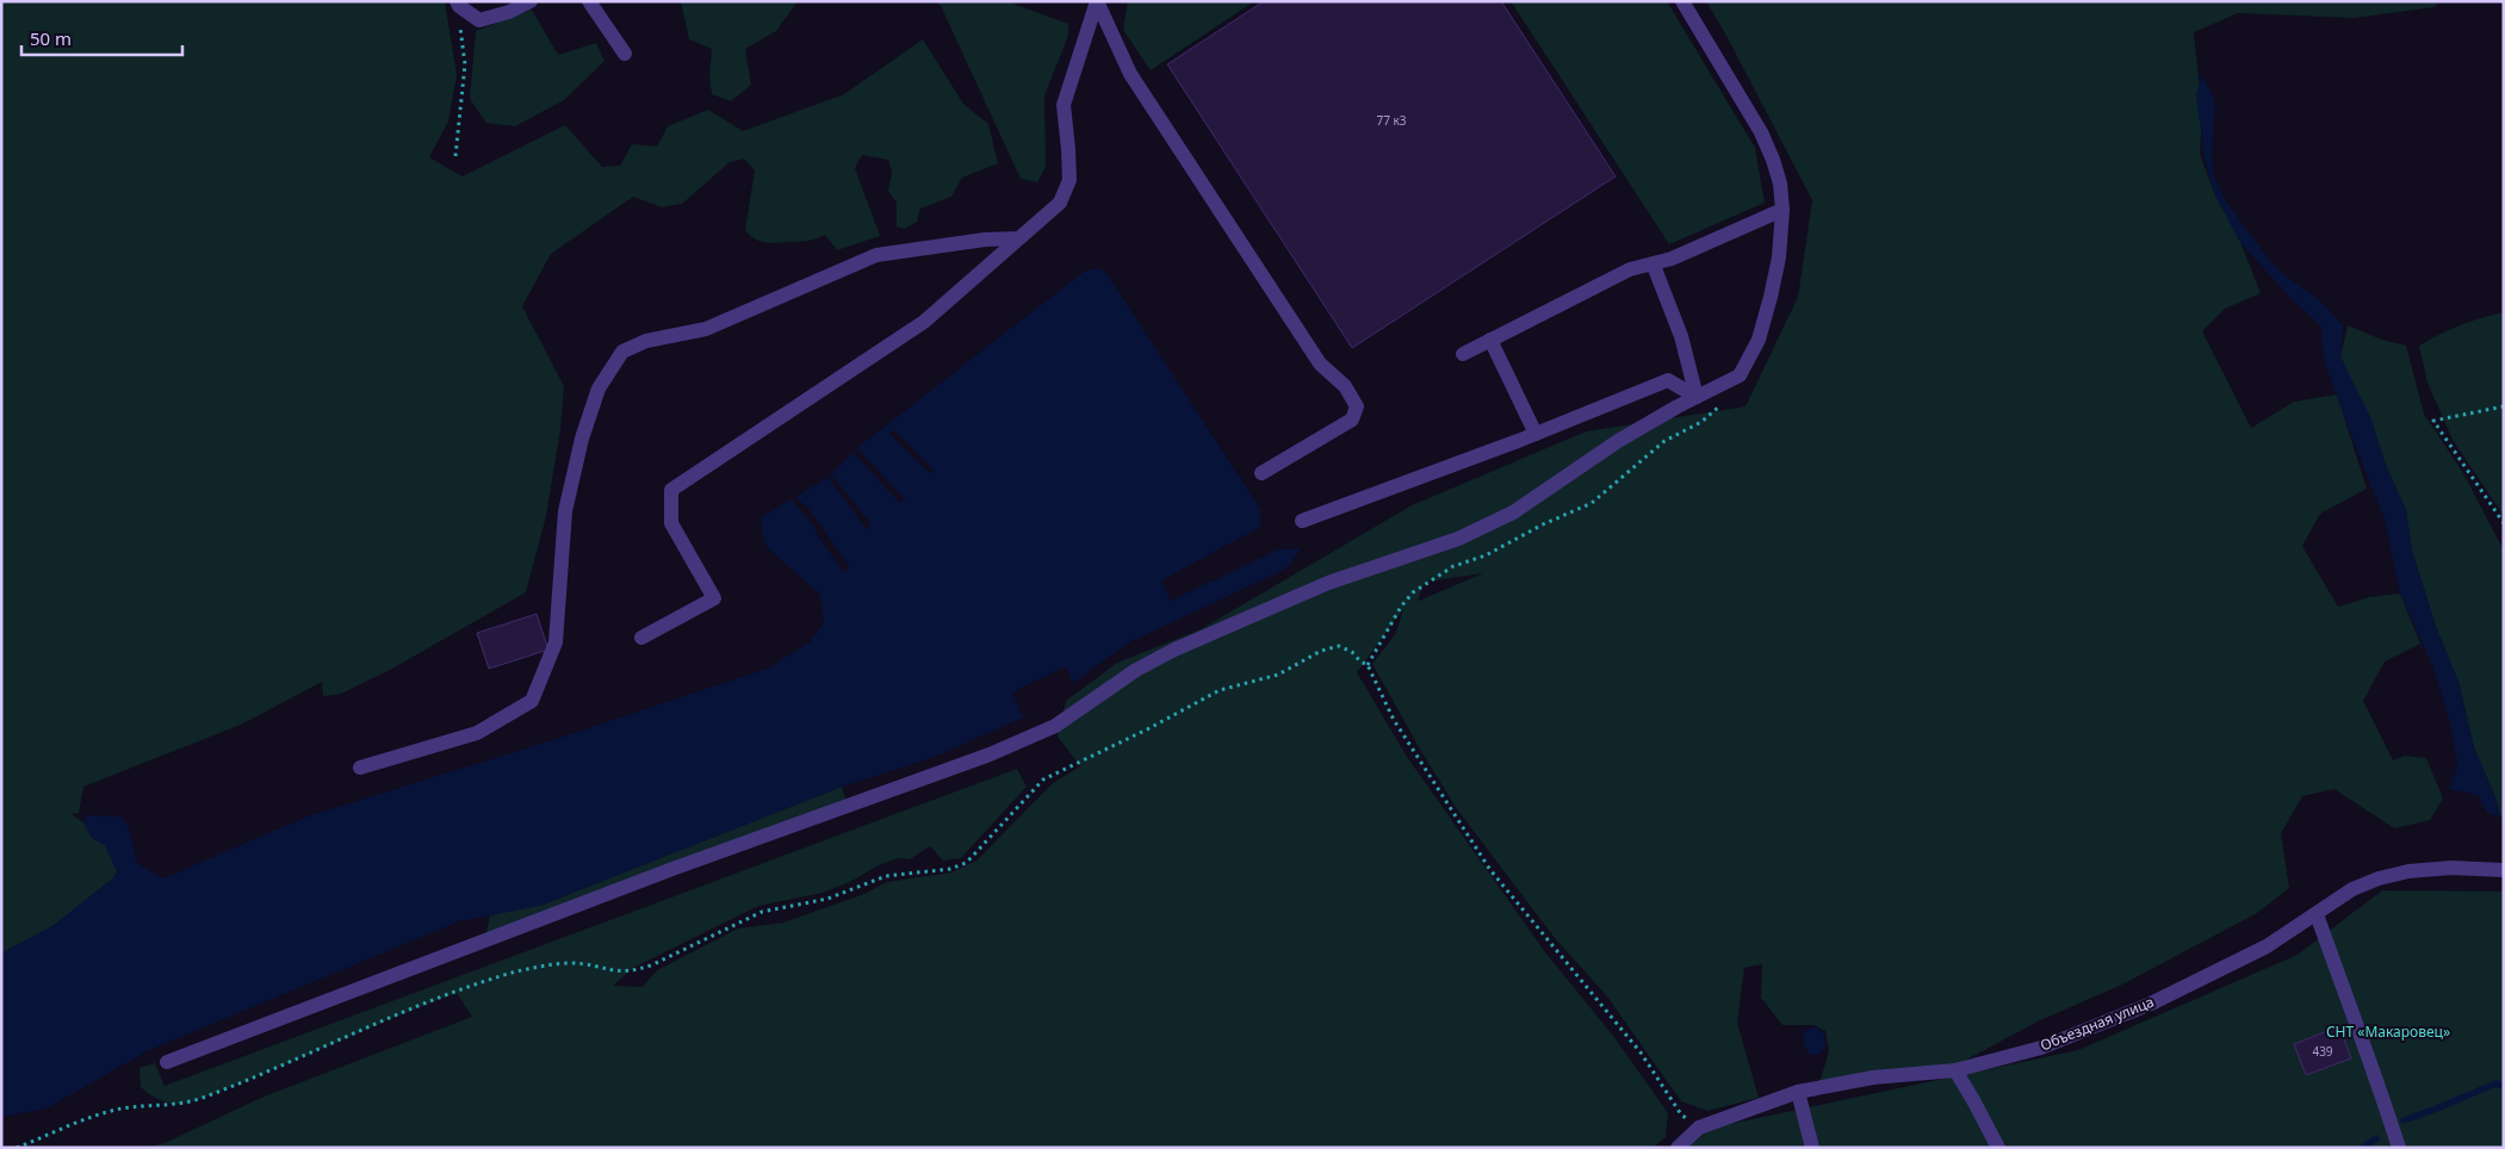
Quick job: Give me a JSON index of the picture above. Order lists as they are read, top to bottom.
{
  "streets": {
    "street": ["Объездная улица"]
  },
  "parks": ["СНТ «Макаровец»"],
  "house_numbers": ["77 к3", "439"],
  "scale_bar": "50 m"
}
